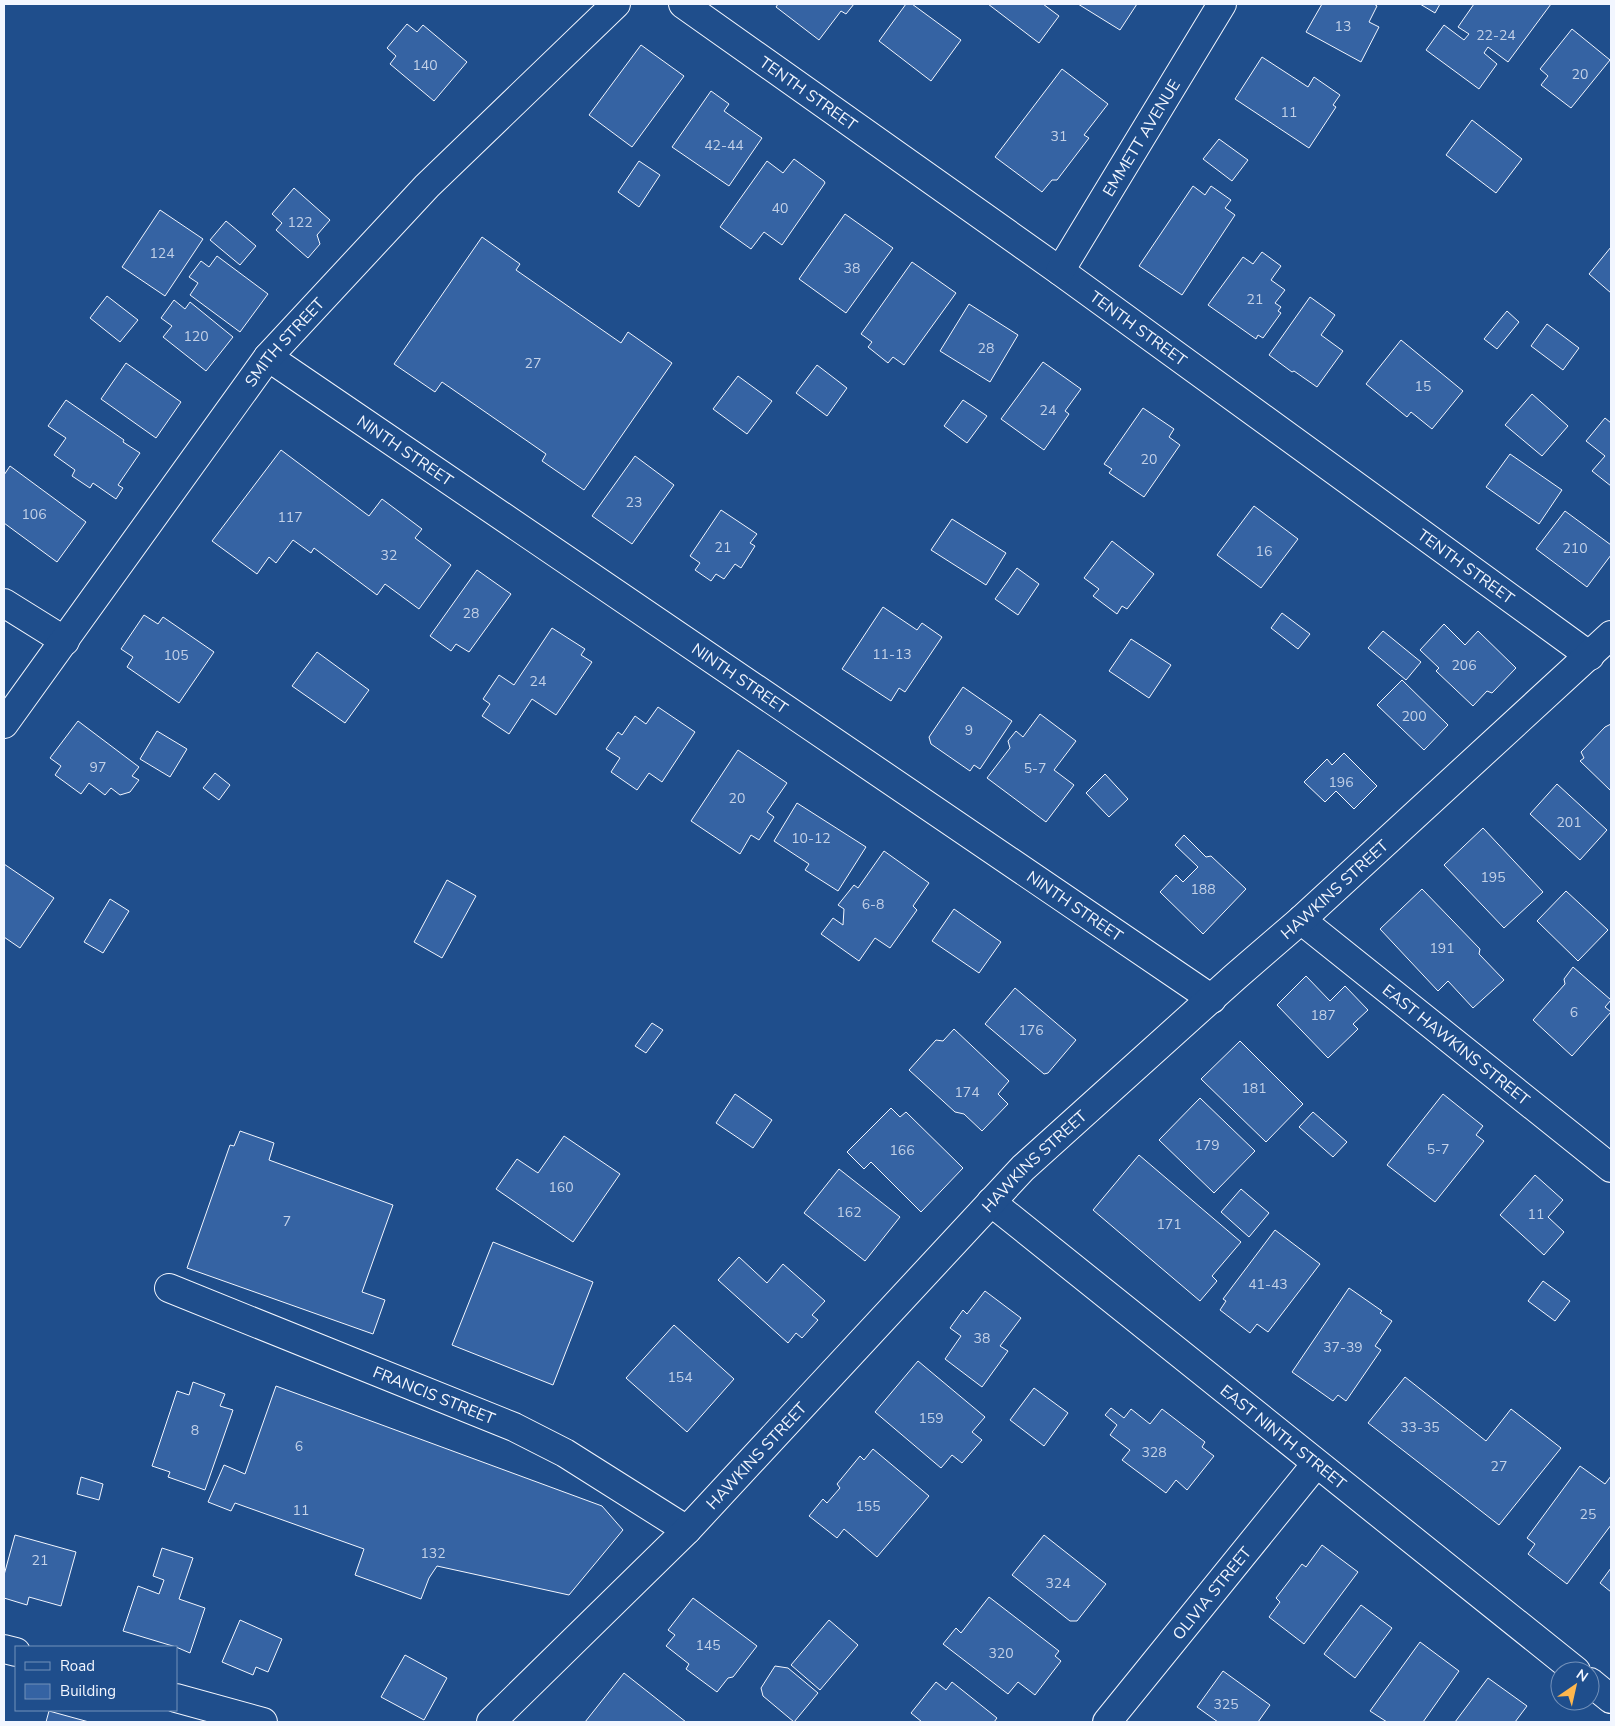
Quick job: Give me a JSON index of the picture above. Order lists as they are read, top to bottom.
{
  "streets": {
    "street": [
      "TENTH STREET",
      "EMMETT AVENUE",
      "SMITH STREET",
      "NINTH STREET",
      "HAWKINS STREET",
      "EAST HAWKINS STREET",
      "FRANCIS STREET",
      "EAST NINTH STREET",
      "OLIVIA STREET"
    ]
  },
  "crossings": [
    ["TENTH STREET", "EMMETT AVENUE"],
    ["TENTH STREET", "HAWKINS STREET"],
    ["SMITH STREET", "NINTH STREET"],
    ["NINTH STREET", "HAWKINS STREET"],
    ["HAWKINS STREET", "EAST HAWKINS STREET"],
    ["HAWKINS STREET", "FRANCIS STREET"],
    ["HAWKINS STREET", "EAST NINTH STREET"],
    ["EAST NINTH STREET", "OLIVIA STREET"]
  ],
  "house_numbers": [
    "13",
    "22-24",
    "140",
    "20",
    "11",
    "31",
    "42-44",
    "40",
    "122",
    "124",
    "38",
    "21",
    "120",
    "28",
    "27",
    "15",
    "24",
    "20",
    "23",
    "106",
    "117",
    "21",
    "210",
    "16",
    "32",
    "28",
    "11-13",
    "105",
    "206",
    "24",
    "200",
    "9",
    "97",
    "5-7",
    "196",
    "20",
    "201",
    "10-12",
    "195",
    "188",
    "6-8",
    "191",
    "6",
    "187",
    "176",
    "181",
    "174",
    "179",
    "5-7",
    "166",
    "160",
    "162",
    "11",
    "7",
    "171",
    "41-43",
    "38",
    "37-39",
    "154",
    "159",
    "33-35",
    "8",
    "6",
    "328",
    "27",
    "155",
    "11",
    "25",
    "132",
    "21",
    "324",
    "145",
    "320",
    "325"
  ],
  "legend": ["Road", "Building"],
  "north": "top right"
}
